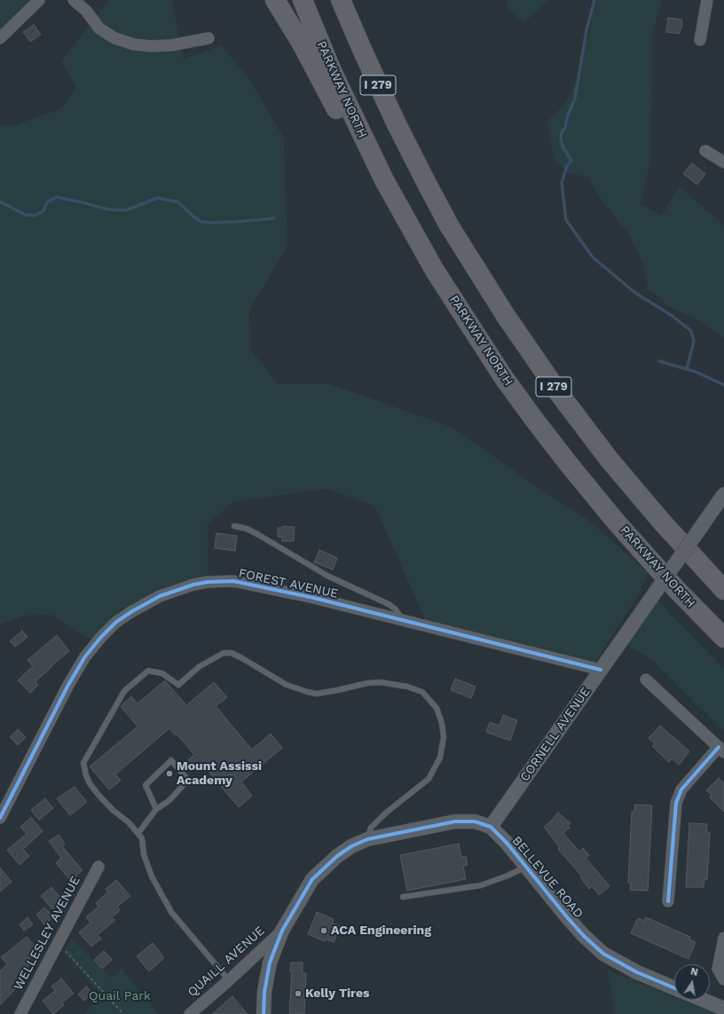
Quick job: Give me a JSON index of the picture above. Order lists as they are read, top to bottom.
{
  "streets": {
    "highway": ["I 279", "PARKWAY NORTH"],
    "street": [
      "FOREST AVENUE",
      "CORNELL AVENUE",
      "BELLEVUE ROAD",
      "WELLESLEY AVENUE",
      "QUAILL AVENUE"
    ]
  },
  "crossings": [
    ["FOREST AVENUE", "CORNELL AVENUE"],
    ["CORNELL AVENUE", "BELLEVUE ROAD"],
    ["BELLEVUE ROAD", "QUAILL AVENUE"]
  ],
  "parks": ["Quail Park"],
  "places": ["Mount Assissi Academy", "ACA Engineering", "Kelly Tires"],
  "north": "top"
}
